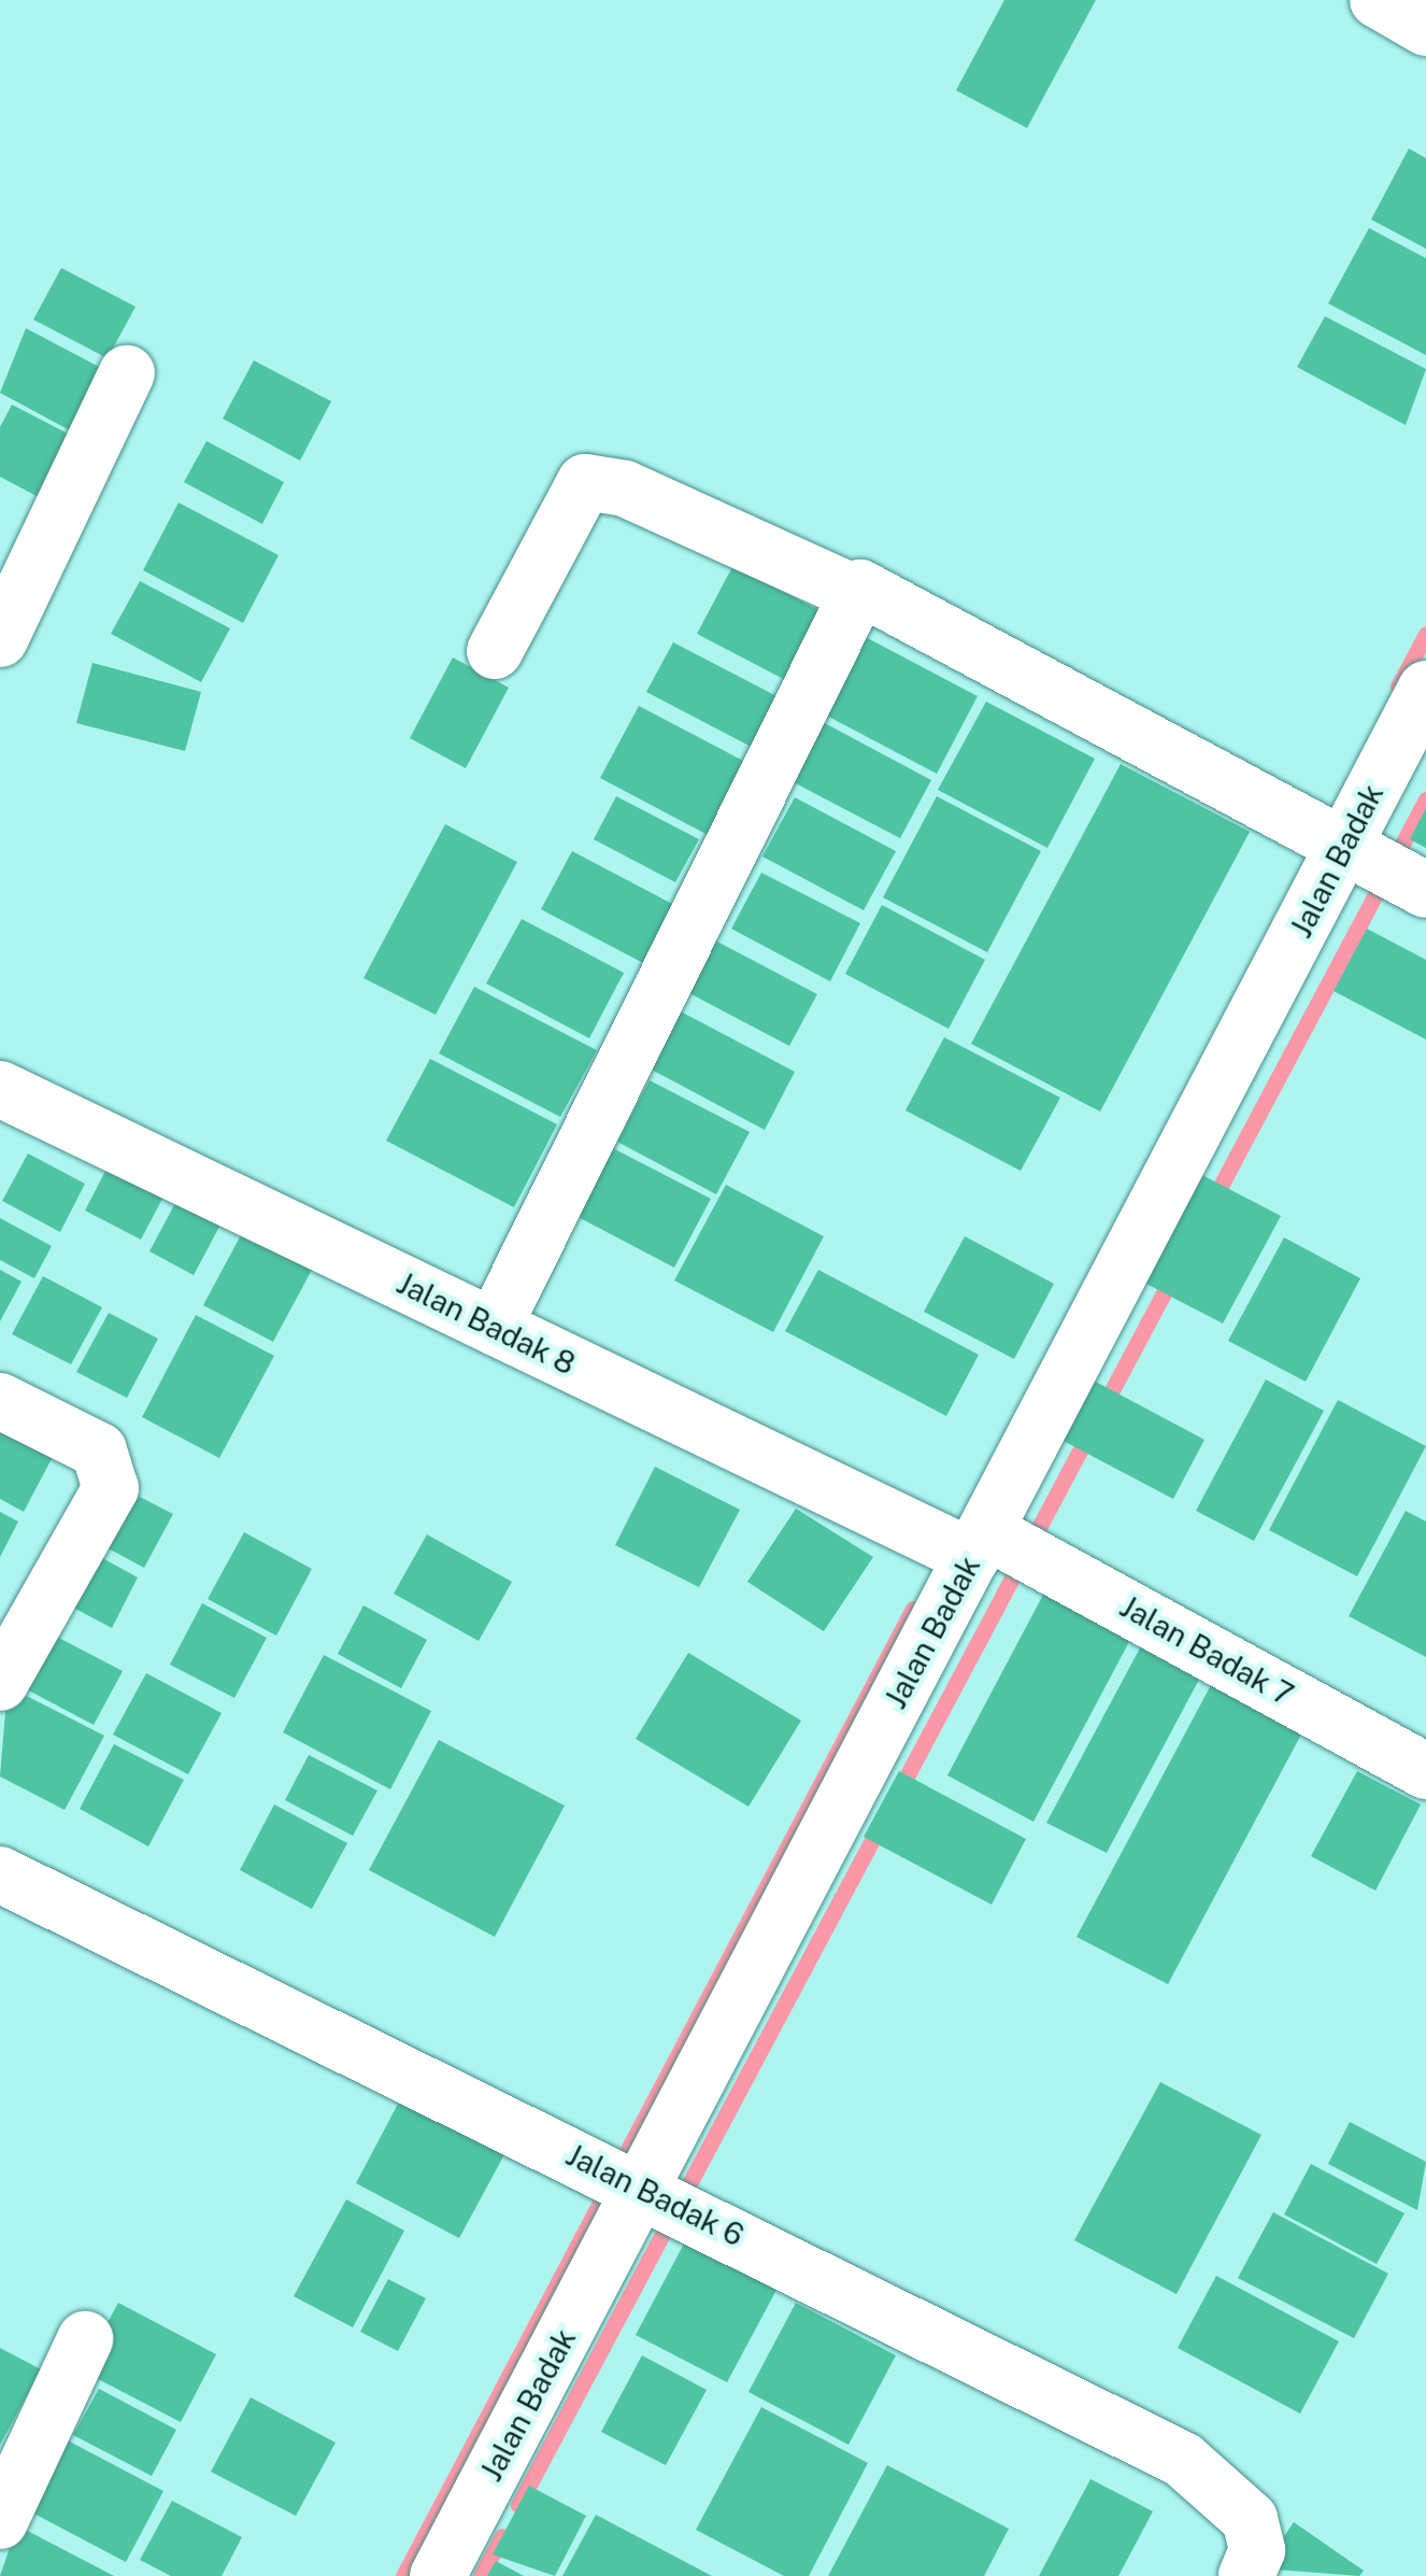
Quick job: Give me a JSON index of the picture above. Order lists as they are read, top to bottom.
{
  "streets": {
    "street": [
      "Jalan Badak",
      "Jalan Badak 8",
      "Jalan Badak 7",
      "Jalan Badak 6"
    ]
  },
  "crossings": [
    ["Jalan Badak", "Jalan Badak 8"],
    ["Jalan Badak", "Jalan Badak 7"],
    ["Jalan Badak", "Jalan Badak 6"],
    ["Jalan Badak 8", "Jalan Badak 7"]
  ]
}
